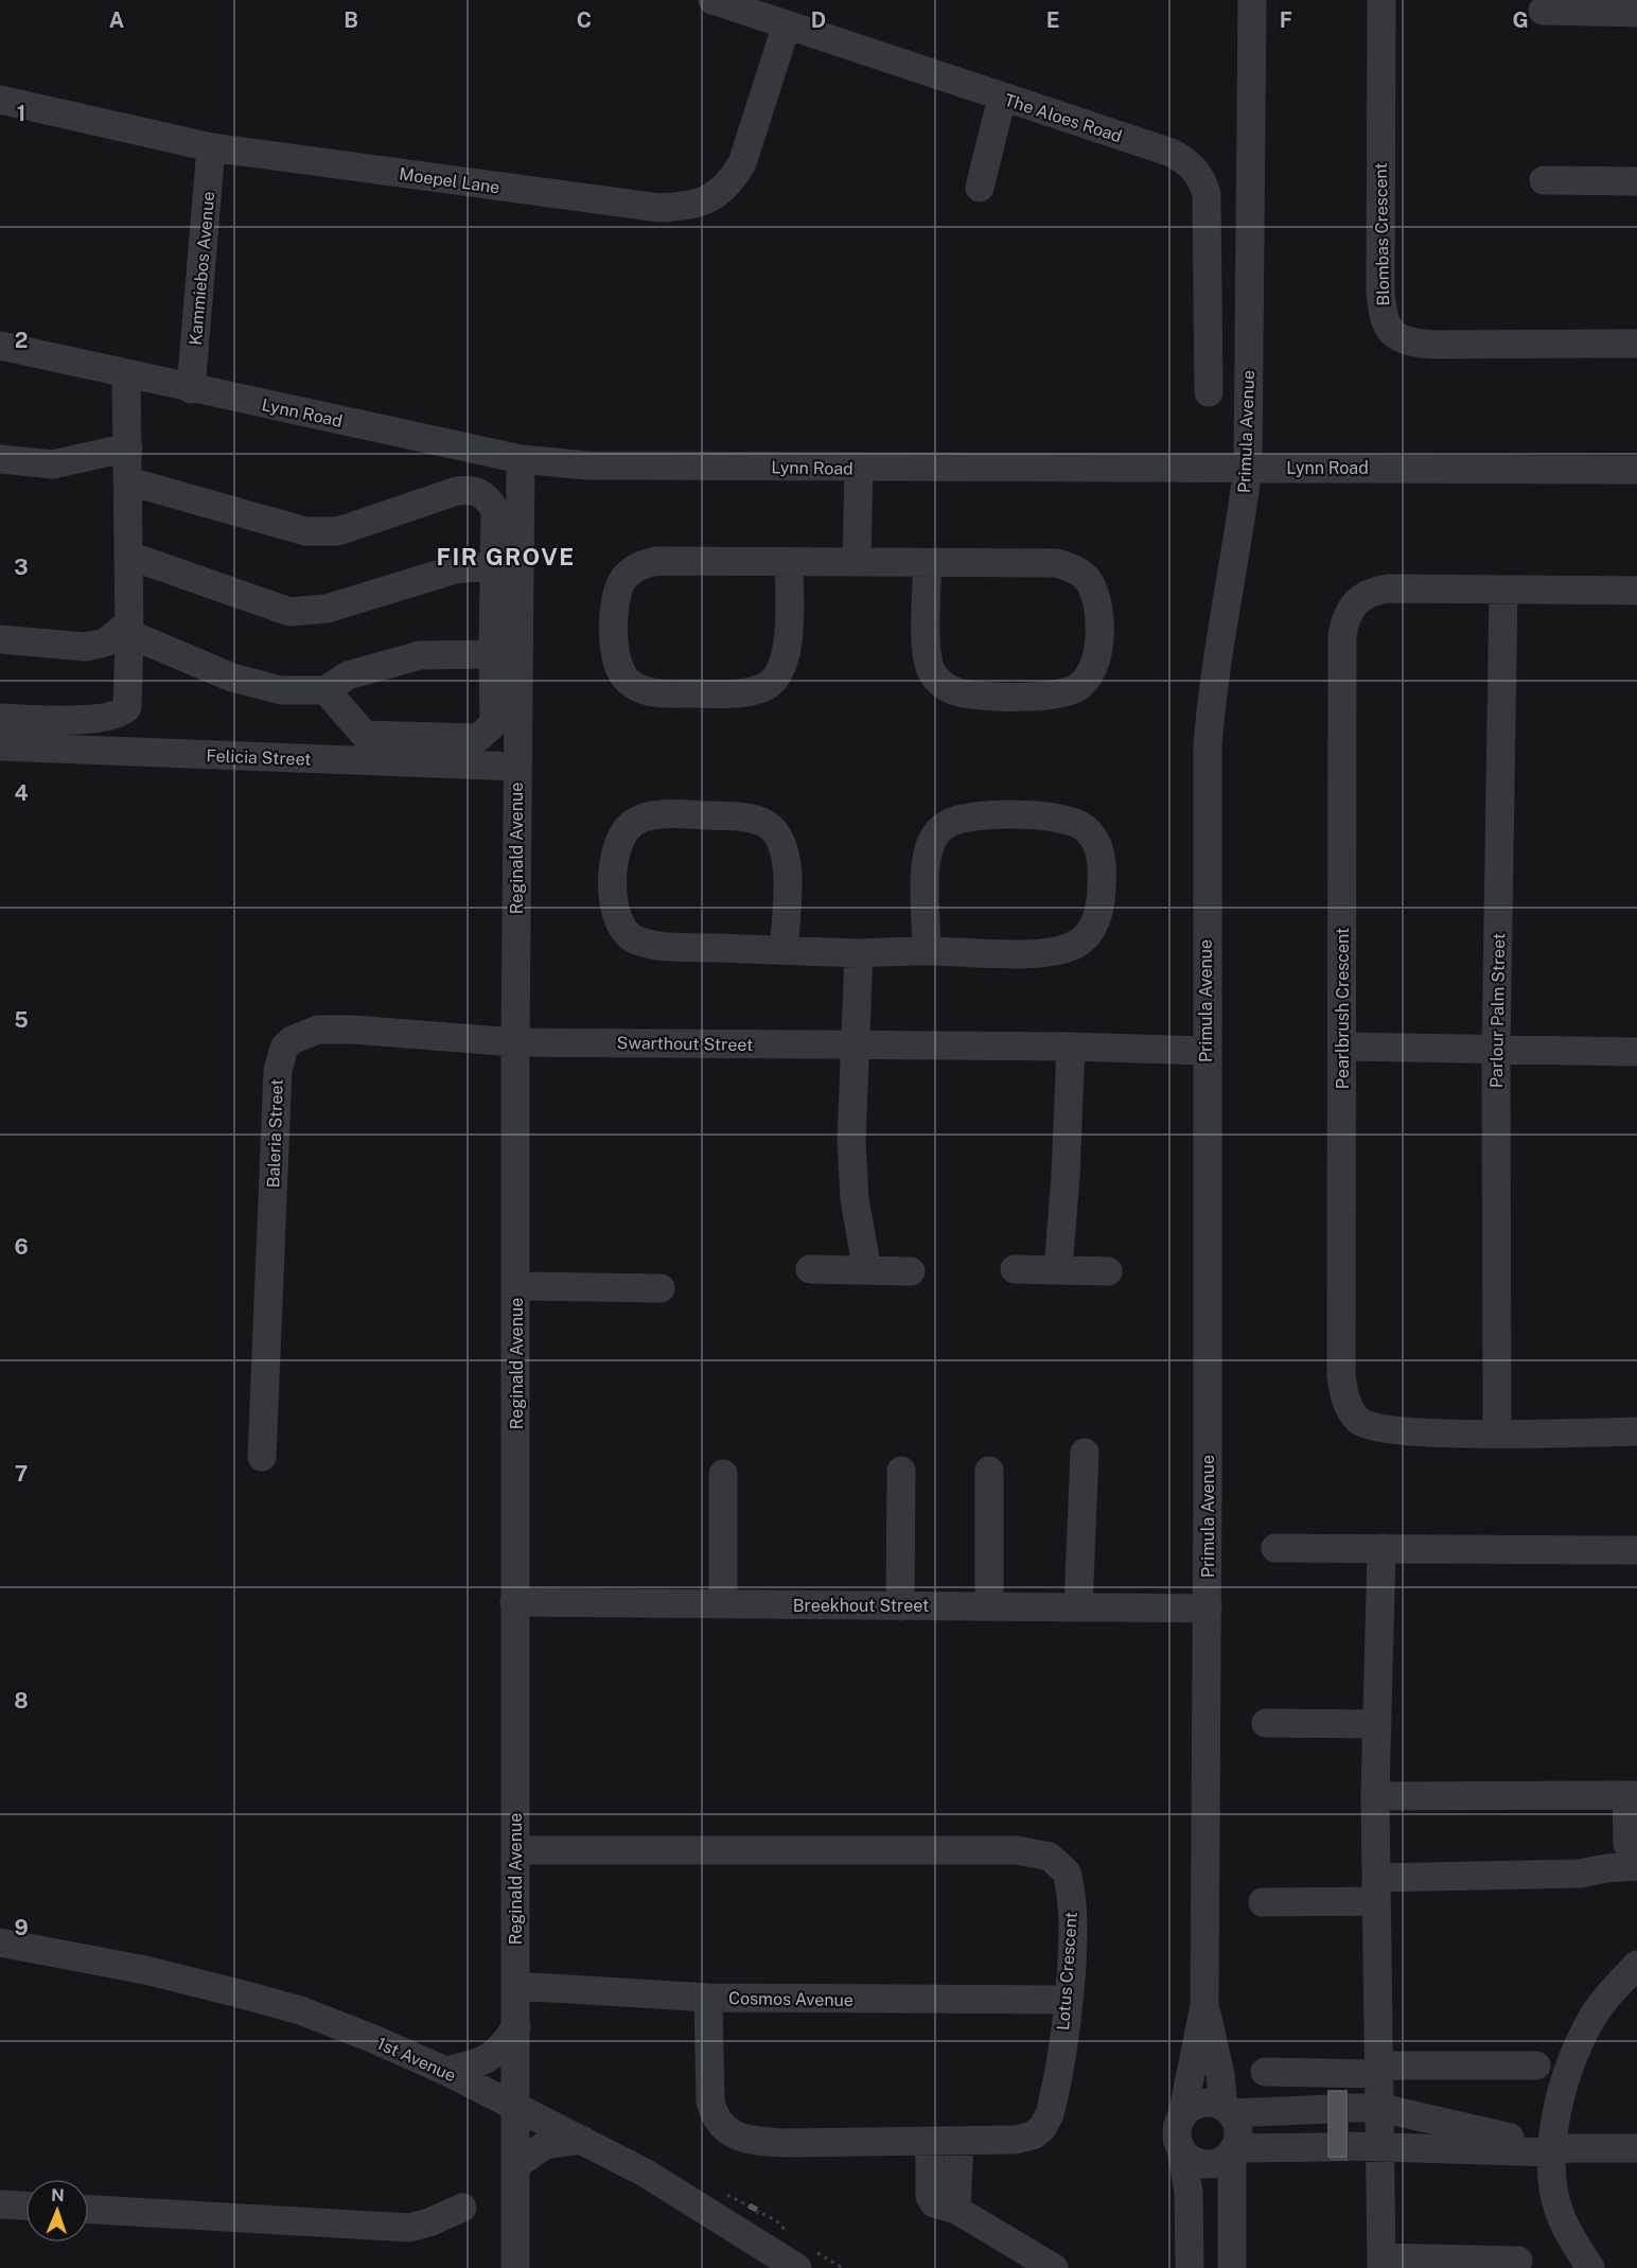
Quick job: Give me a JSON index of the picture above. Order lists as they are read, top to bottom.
{
  "streets": {
    "street": [
      "The Aloes Road",
      "Moepel Lane",
      "Blombas Crescent",
      "Kammiebos Avenue",
      "Lynn Road",
      "Primula Avenue",
      "Felicia Street",
      "Reginald Avenue",
      "Pearlbrush Crescent",
      "Parlour Palm Street",
      "Swarthout Street",
      "Baleria Street",
      "Breekhout Street",
      "Lotus Crescent",
      "Cosmos Avenue",
      "1st Avenue"
    ]
  },
  "crossings": [
    ["The Aloes Road", "Moepel Lane"],
    ["Moepel Lane", "Kammiebos Avenue"],
    ["Kammiebos Avenue", "Lynn Road"],
    ["Lynn Road", "Primula Avenue"],
    ["Lynn Road", "Reginald Avenue"],
    ["Primula Avenue", "Swarthout Street"],
    ["Primula Avenue", "Breekhout Street"],
    ["Felicia Street", "Reginald Avenue"],
    ["Reginald Avenue", "Swarthout Street"],
    ["Reginald Avenue", "Baleria Street"],
    ["Reginald Avenue", "Breekhout Street"],
    ["Reginald Avenue", "Lotus Crescent"],
    ["Reginald Avenue", "Cosmos Avenue"],
    ["Reginald Avenue", "1st Avenue"],
    ["Pearlbrush Crescent", "Parlour Palm Street"],
    ["Swarthout Street", "Baleria Street"],
    ["Lotus Crescent", "Cosmos Avenue"]
  ],
  "districts": ["FIR GROVE"],
  "north": "top",
  "grid": {
    "columns": [
      "A",
      "B",
      "C",
      "D",
      "E",
      "F",
      "G"
    ],
    "rows": [
      "1",
      "2",
      "3",
      "4",
      "5",
      "6",
      "7",
      "8",
      "9"
    ]
  }
}
